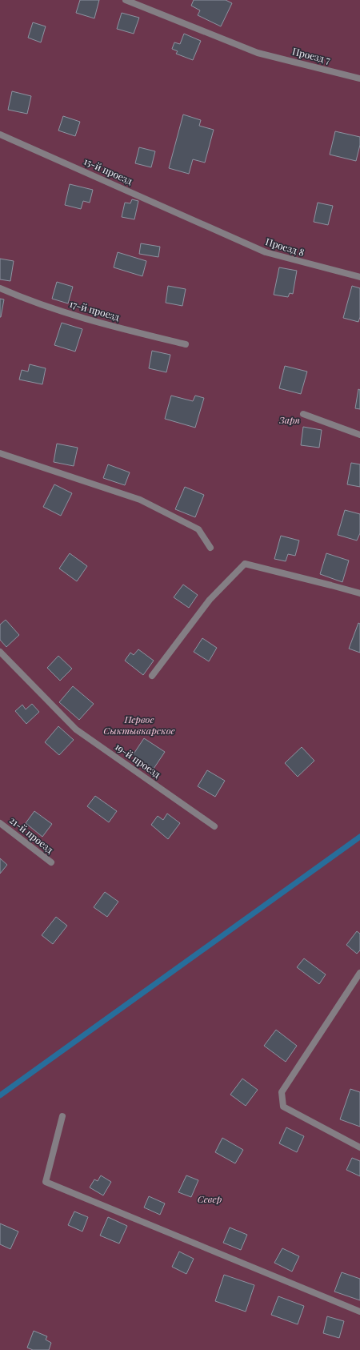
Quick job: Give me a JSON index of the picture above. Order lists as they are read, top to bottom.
{
  "streets": {
    "lane": [
      "Проезд 7",
      "15-й проезд",
      "Проезд 8",
      "17-й проезд",
      "19-й проезд",
      "21-й проезд"
    ]
  },
  "crossings": [
    ["15-й проезд", "Проезд 8"]
  ],
  "parks": ["Заря", "Первое Сыктывкарское", "Север"]
}
